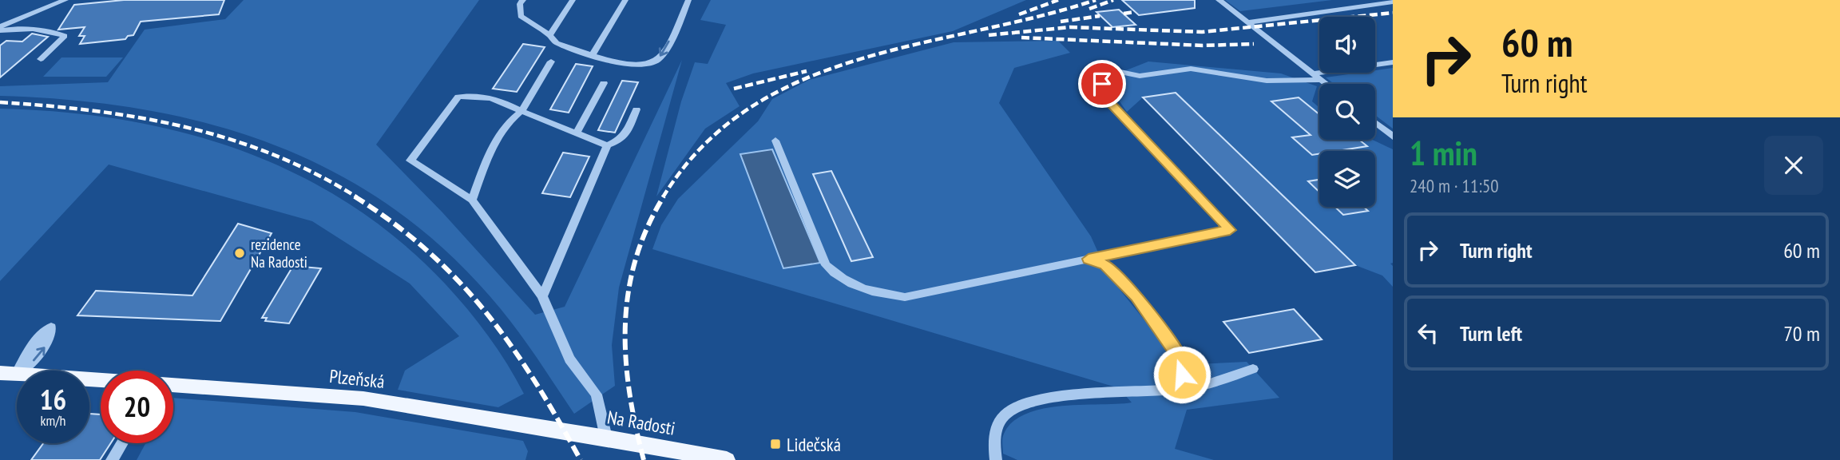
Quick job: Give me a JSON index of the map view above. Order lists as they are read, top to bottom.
{
  "streets": {
    "main road": ["Plzeňská", "Na Radosti"]
  },
  "crossings": [
    ["Plzeňská", "Na Radosti"]
  ],
  "places": {
    "other": ["rezidence Na Radosti"],
    "transit": ["Lidečská"]
  },
  "page": {
    "turn": ["60 m", "Turn right"],
    "heading": ["1 min", "240 m · 11:50"],
    "list": [
      {
        "name": "Turn right",
        "value": "60 m"
      },
      {
        "name": "Turn left",
        "value": "70 m"
      }
    ],
    "speed": "16 km/h",
    "limit": "20"
  }
}
